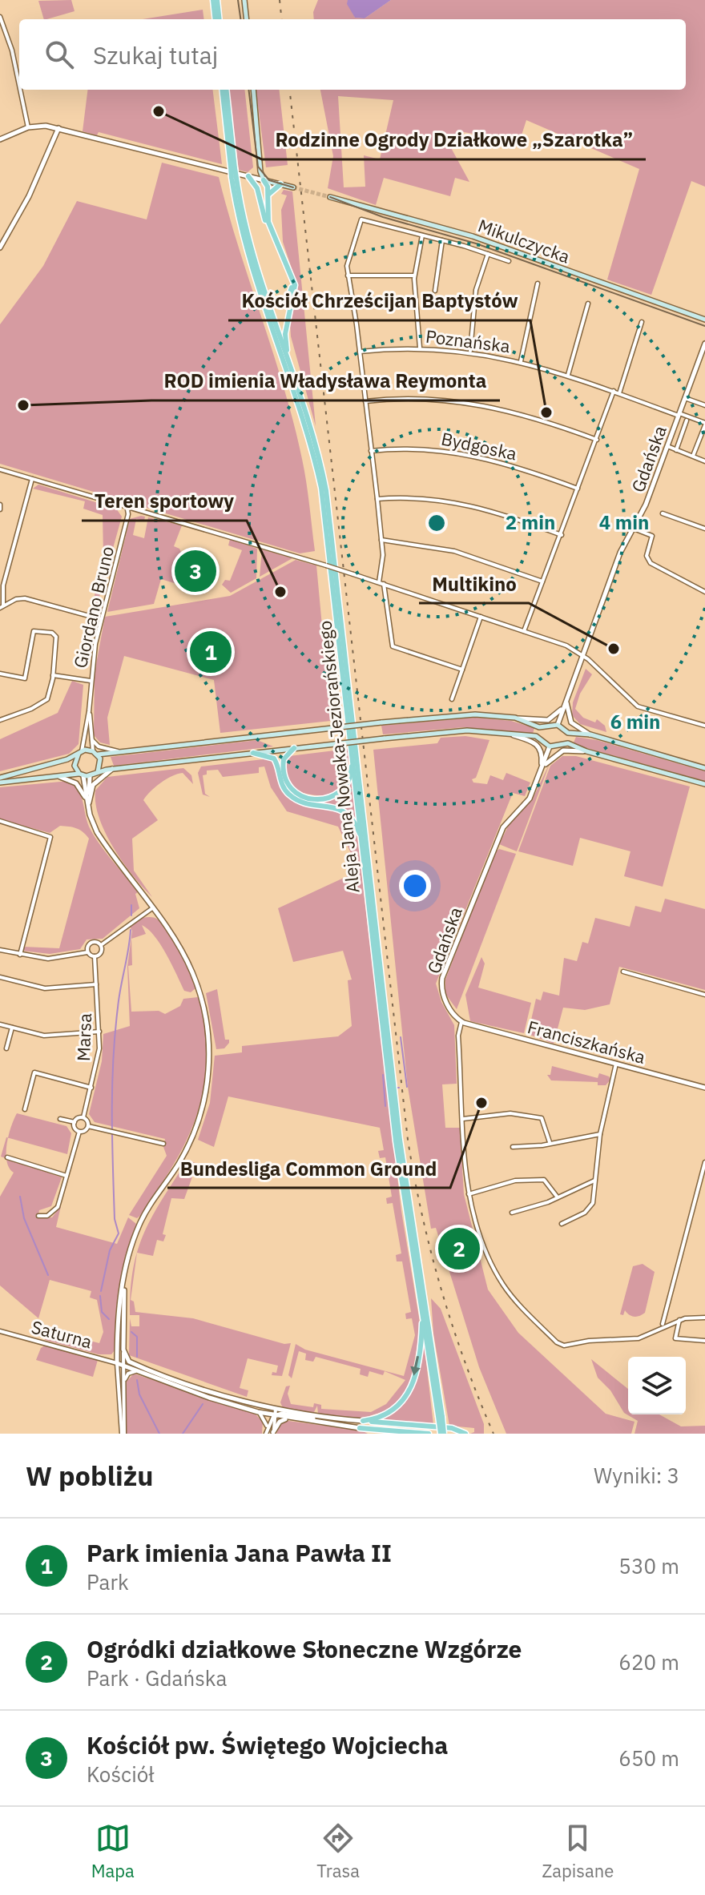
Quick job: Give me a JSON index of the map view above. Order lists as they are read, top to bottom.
{
  "streets": {
    "main road": ["Mikulczycka", "Aleja Jana Nowaka-Jeziorańskiego"],
    "street": [
      "Poznańska",
      "Bydgoska",
      "Gdańska",
      "Giordano Bruno",
      "Marsa",
      "Franciszkańska",
      "Saturna"
    ]
  },
  "crossings": [
    ["Poznańska", "Gdańska"],
    ["Gdańska", "Franciszkańska"]
  ],
  "places": [
    "Rodzinne Ogrody Działkowe „Szarotka”",
    "ROD imienia Władysława Reymonta",
    "Kościół Chrześcijan Baptystów",
    "Teren sportowy",
    "Multikino",
    "Bundesliga Common Ground"
  ],
  "page": {
    "search": "Szukaj tutaj",
    "pins": ["3", "1", "2"],
    "heading": ["W pobliżu", "Wyniki: 3"],
    "list": [
      {
        "mark": "1",
        "name": "Park imienia Jana Pawła II",
        "note": "Park",
        "value": "530 m"
      },
      {
        "mark": "2",
        "name": "Ogródki działkowe Słoneczne Wzgórze",
        "note": "Park · Gdańska",
        "value": "620 m"
      },
      {
        "mark": "3",
        "name": "Kościół pw. Świętego Wojciecha",
        "note": "Kościół",
        "value": "650 m"
      }
    ],
    "nav": ["Mapa", "Trasa", "Zapisane"]
  },
  "rings": ["2 min", "4 min", "6 min"]
}
